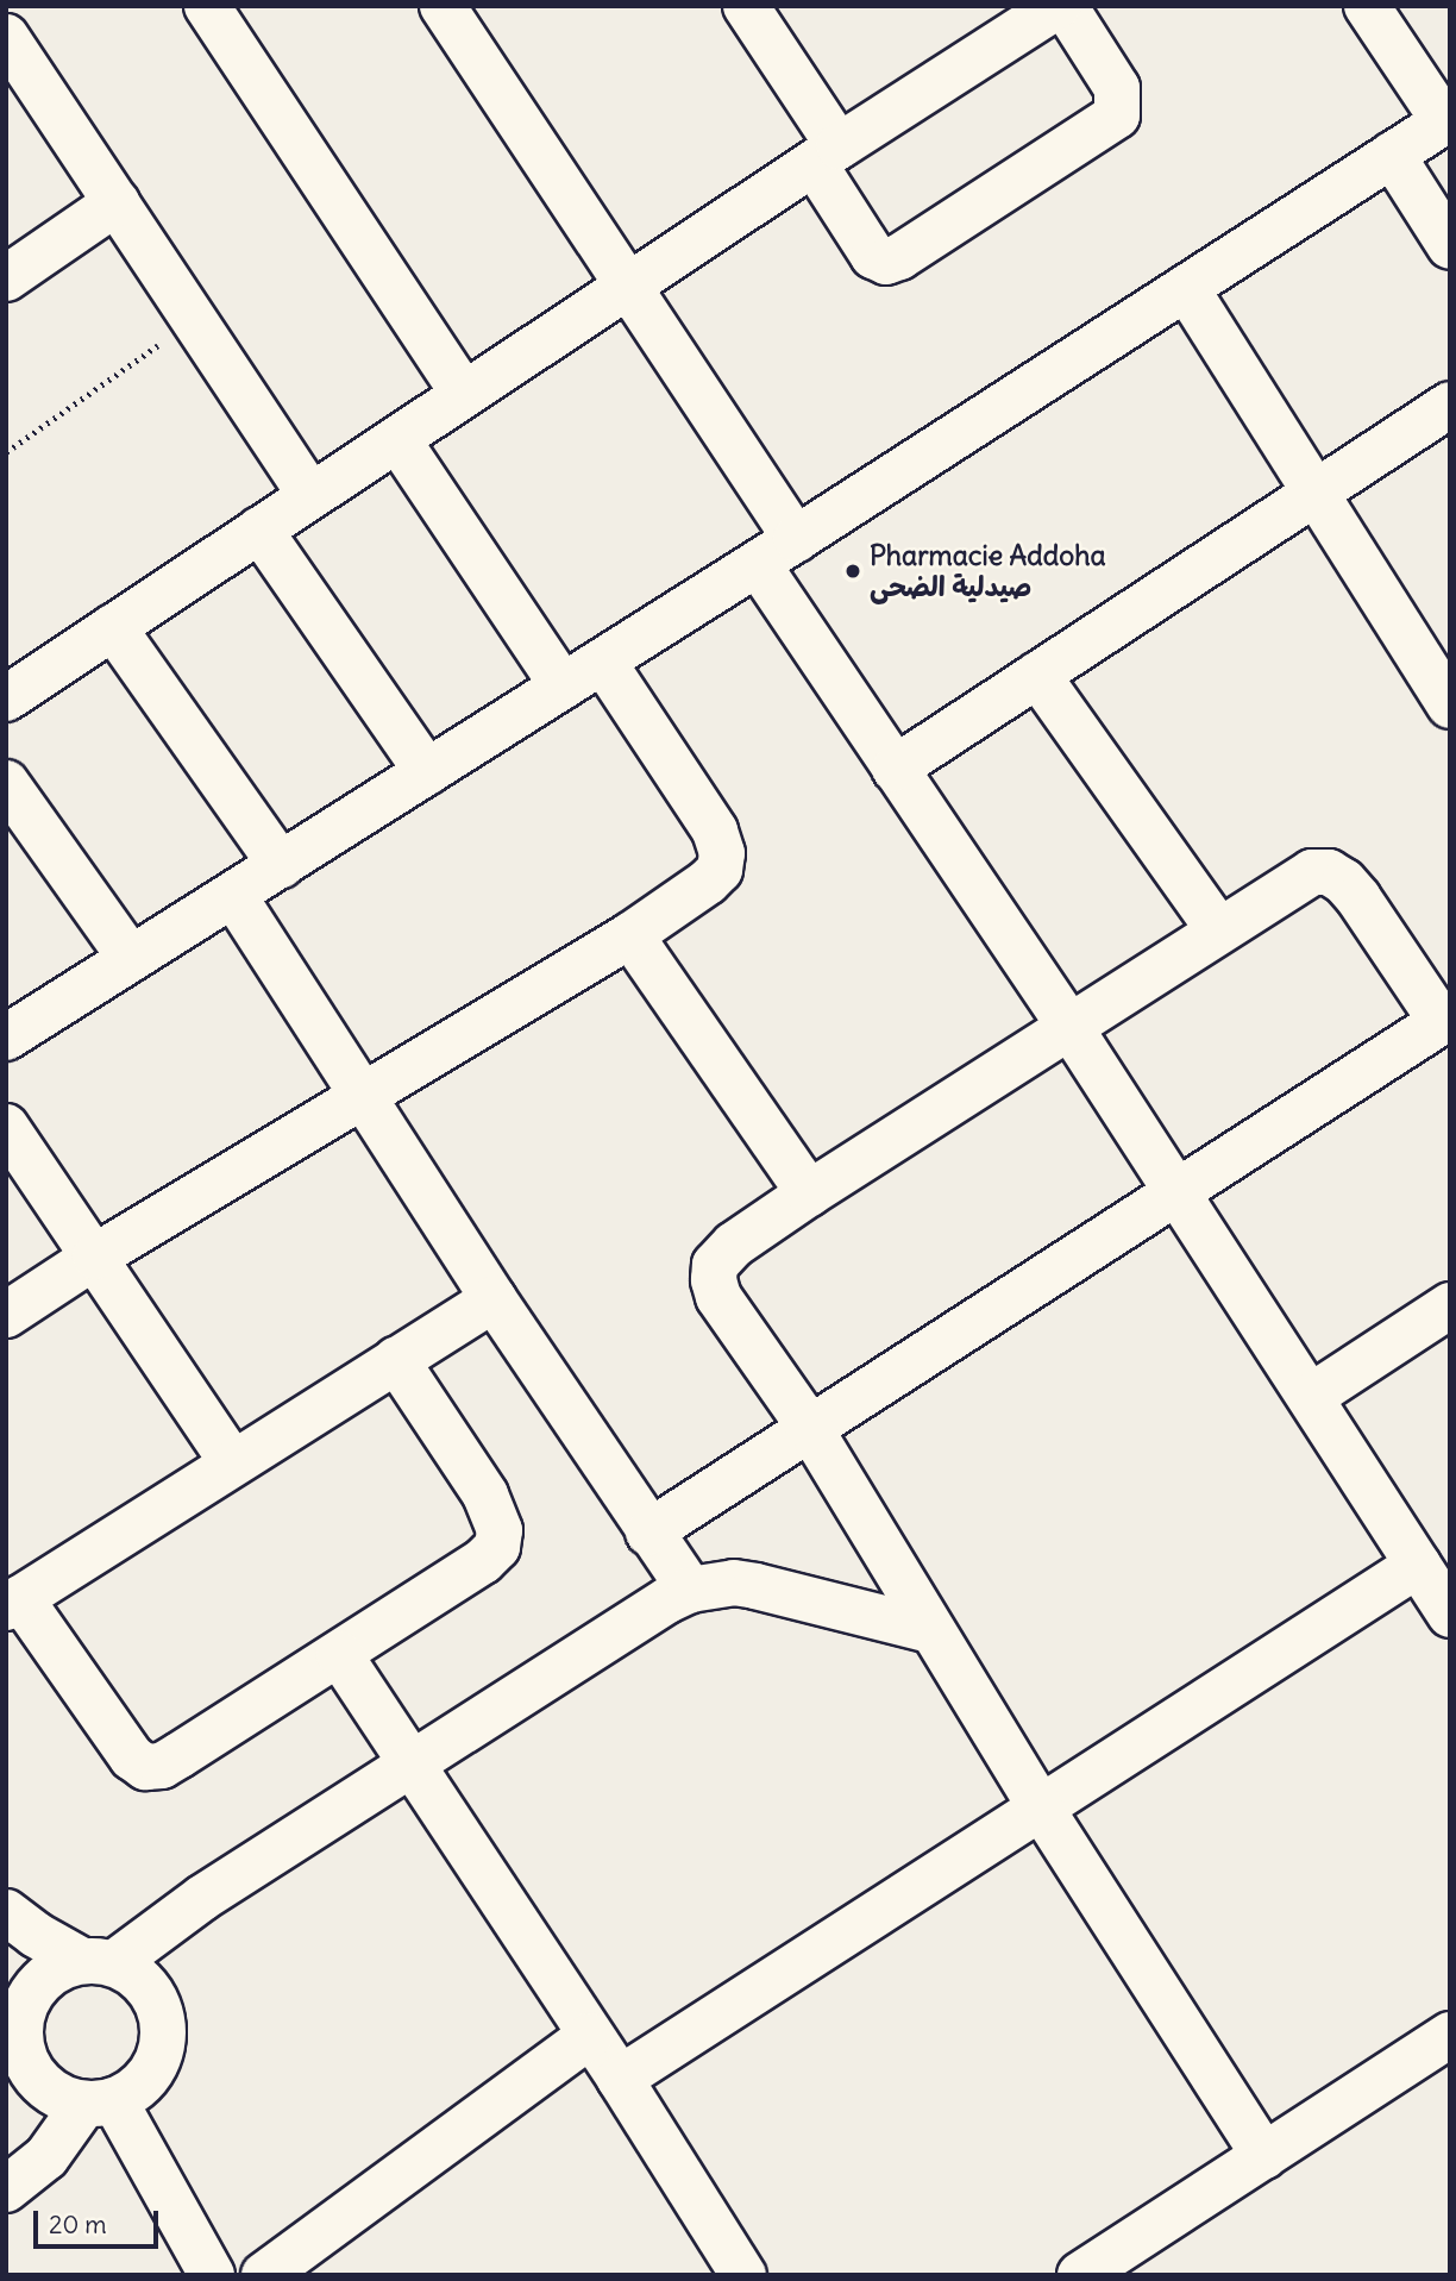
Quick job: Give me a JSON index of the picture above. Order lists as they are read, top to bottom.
{
  "places": ["Pharmacie Addoha صيدلية الضحى"],
  "scale_bar": "20 m"
}
